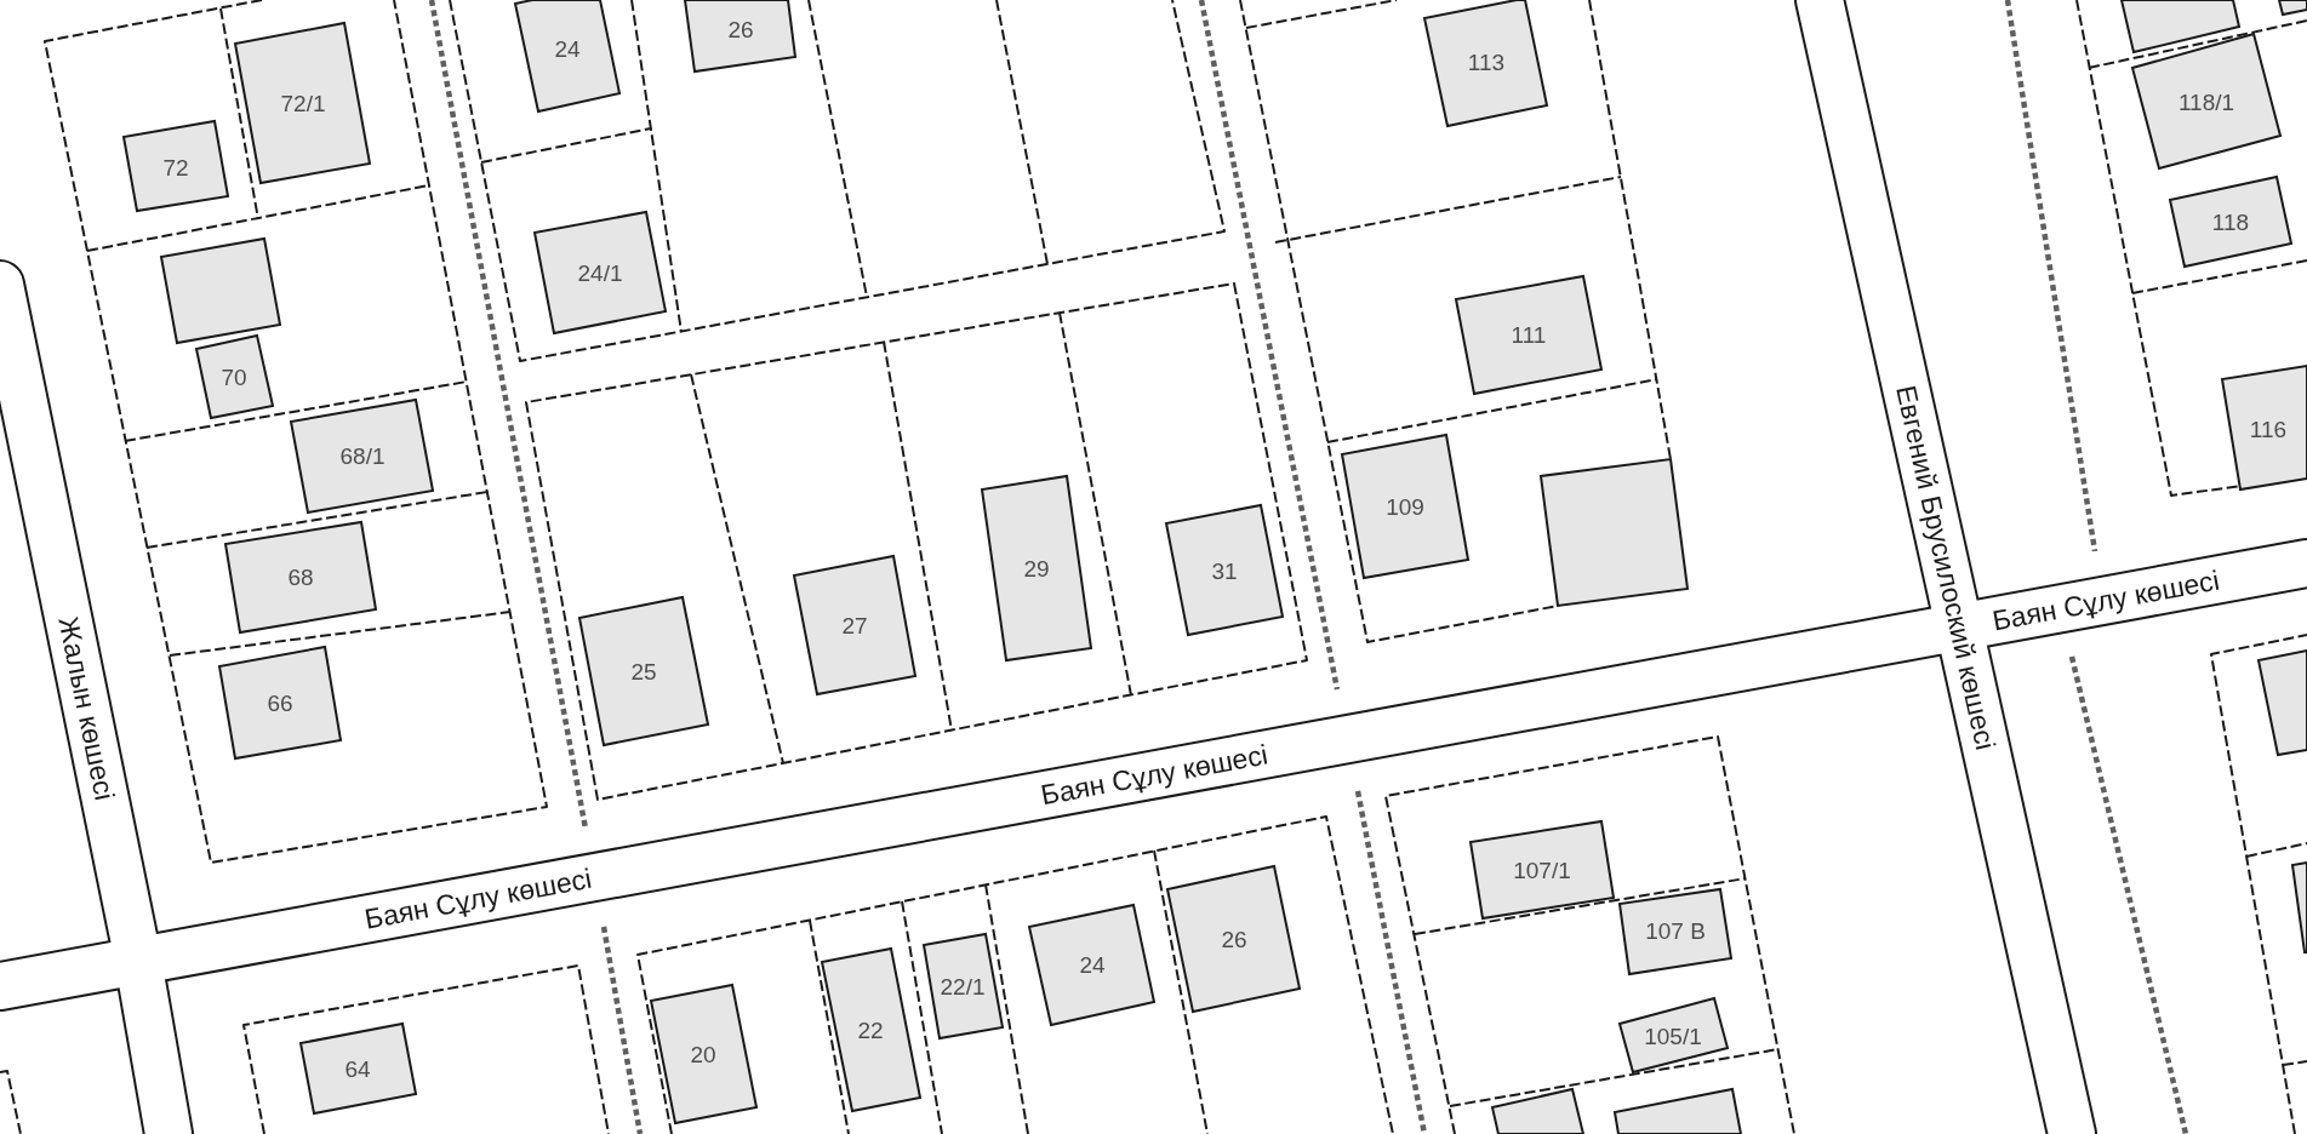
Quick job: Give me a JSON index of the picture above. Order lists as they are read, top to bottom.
{
  "streets": {
    "street": ["Евгений Брусилоский көшесі", "Баян Сұлу көшесі", "Жалын көшесі"]
  },
  "crossings": [
    ["Евгений Брусилоский көшесі", "Баян Сұлу көшесі"],
    ["Баян Сұлу көшесі", "Жалын көшесі"]
  ],
  "house_numbers": [
    "26",
    "24",
    "113",
    "118/1",
    "72/1",
    "72",
    "118",
    "24/1",
    "111",
    "70",
    "116",
    "68/1",
    "109",
    "29",
    "31",
    "68",
    "27",
    "25",
    "66",
    "107/1",
    "107 В",
    "26",
    "24",
    "22/1",
    "22",
    "105/1",
    "20",
    "64"
  ]
}
